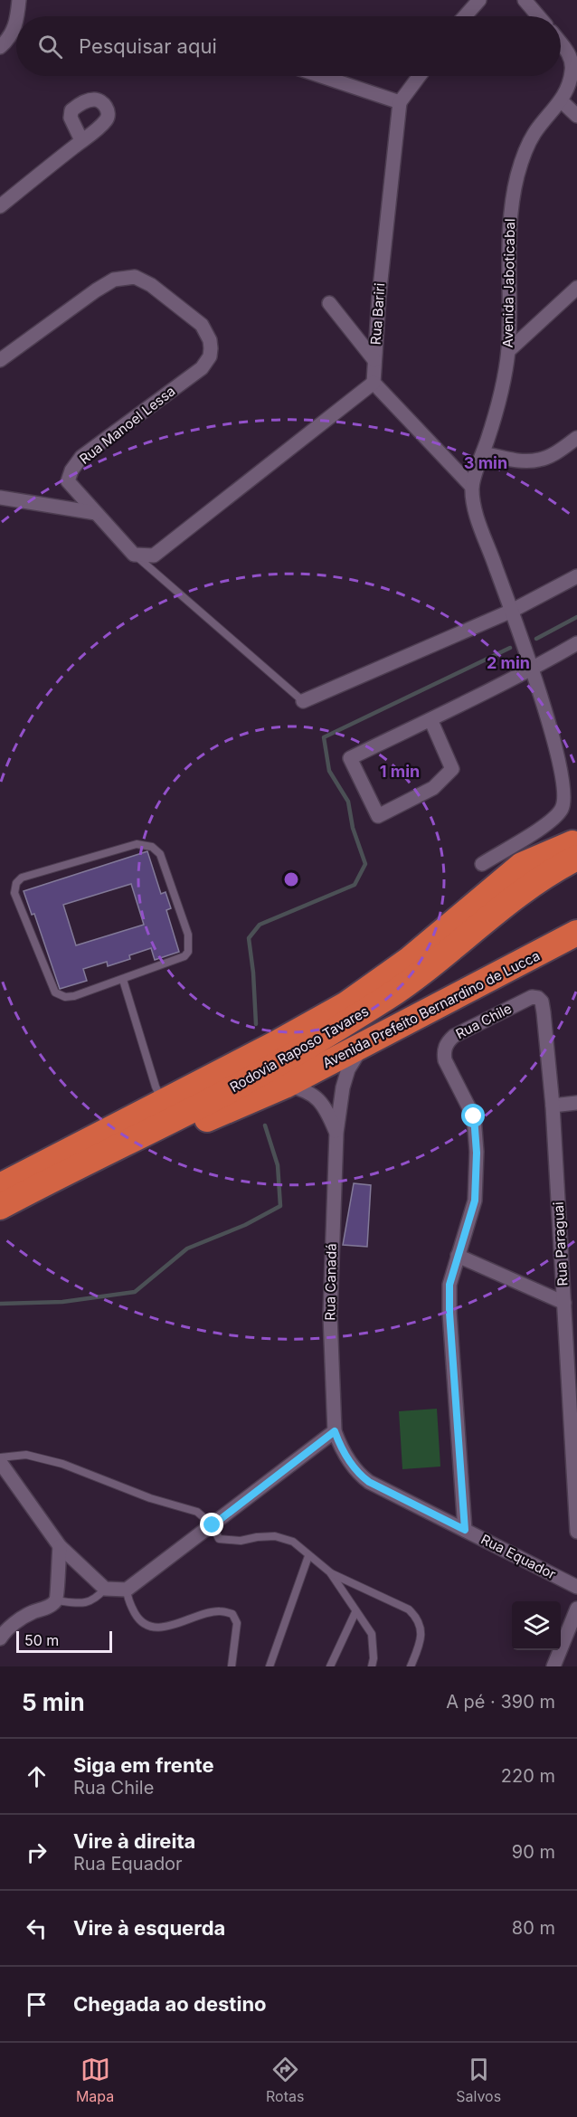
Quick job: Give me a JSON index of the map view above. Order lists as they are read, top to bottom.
{
  "streets": {
    "highway": ["Avenida Prefeito Bernardino de Lucca", "Rodovia Raposo Tavares"],
    "street": [
      "Avenida Jaboticabal",
      "Rua Bariri",
      "Rua Manoel Lessa",
      "Rua Chile",
      "Rua Paraguai",
      "Rua Canadá",
      "Rua Equador"
    ]
  },
  "crossings": [
    ["Avenida Prefeito Bernardino de Lucca", "Rodovia Raposo Tavares"],
    ["Avenida Prefeito Bernardino de Lucca", "Rua Canadá"],
    ["Rua Chile", "Rua Paraguai"],
    ["Rua Chile", "Rua Equador"],
    ["Rua Canadá", "Rua Equador"]
  ],
  "scale_bar": "50 m",
  "page": {
    "search": "Pesquisar aqui",
    "scale": "50 m",
    "heading": ["5 min", "A pé · 390 m"],
    "list": [
      ["Siga em frente", "Rua Chile", "220 m"],
      ["Vire à direita", "Rua Equador", "90 m"],
      ["Vire à esquerda", "80 m"],
      "Chegada ao destino"
    ],
    "nav": ["Mapa", "Rotas", "Salvos"]
  },
  "rings": ["3 min", "2 min", "1 min"]
}
